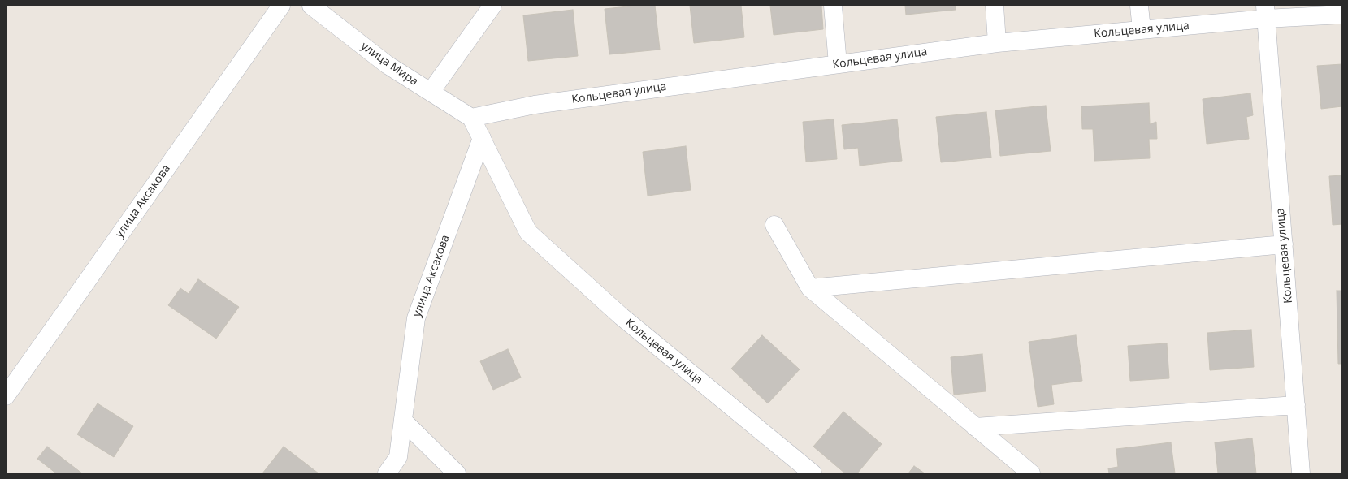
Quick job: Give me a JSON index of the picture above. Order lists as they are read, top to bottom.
{
  "streets": {
    "street": ["Кольцевая улица", "улица Мира", "улица Аксакова"]
  },
  "crossings": [
    ["Кольцевая улица", "улица Мира"],
    ["Кольцевая улица", "улица Аксакова"]
  ]
}
